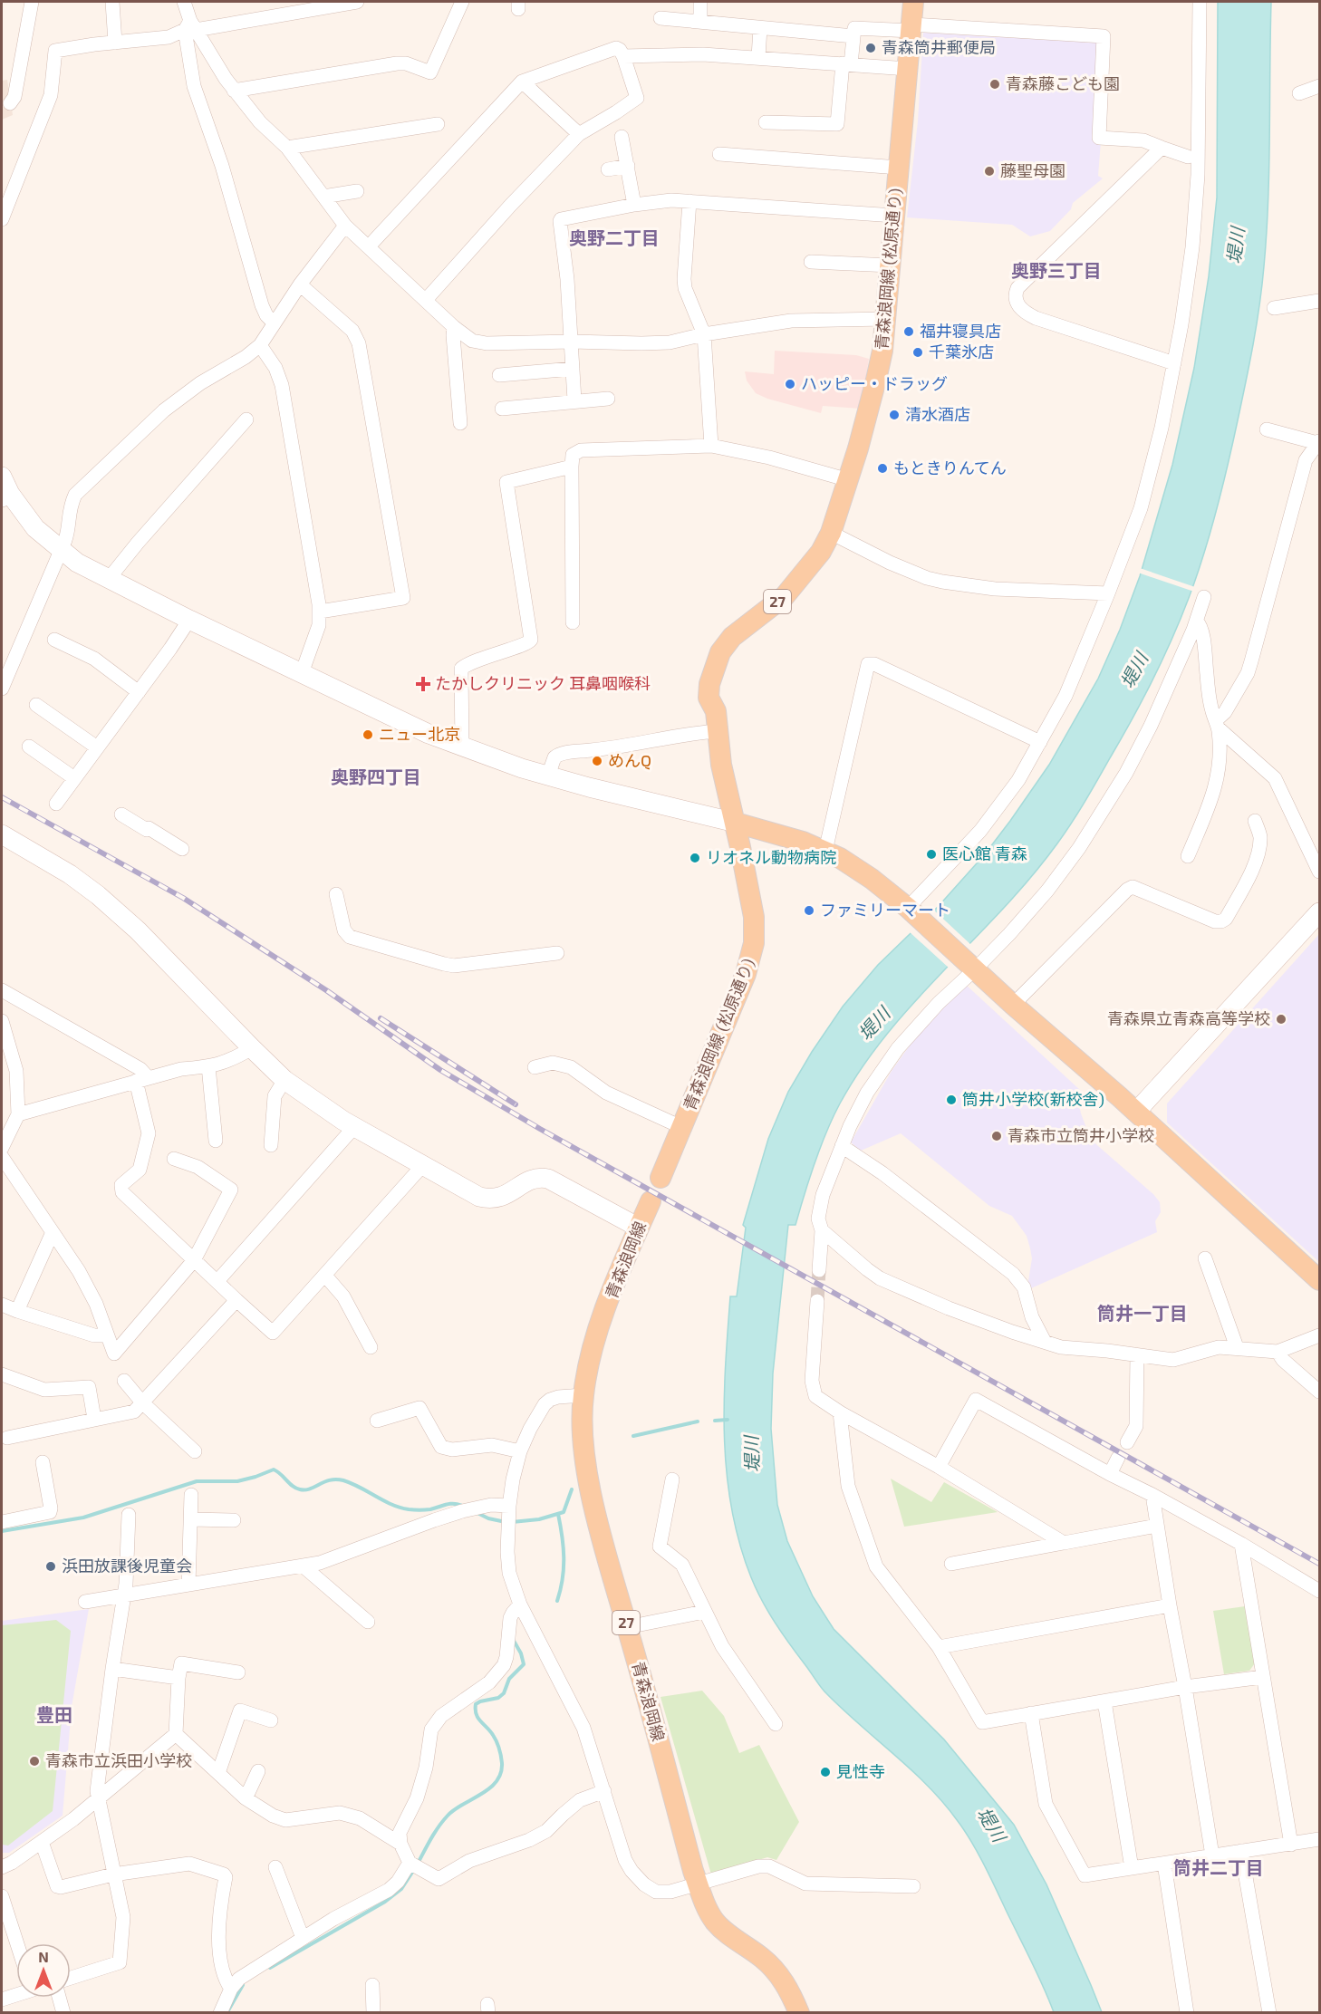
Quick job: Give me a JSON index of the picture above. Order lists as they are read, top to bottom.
{
  "streets": {
    "main road": ["青森浪岡線 (松原通り)", "27", "青森浪岡線"]
  },
  "districts": [
    "奥野二丁目",
    "奥野三丁目",
    "奥野四丁目",
    "筒井一丁目",
    "豊田",
    "筒井二丁目"
  ],
  "water": ["堤川"],
  "places": {
    "other": [
      "青森筒井郵便局",
      "青森藤こども園",
      "藤聖母園",
      "福井寝具店",
      "千葉氷店",
      "ハッピー・ドラッグ",
      "清水酒店",
      "もときりんてん",
      "ニュー北京",
      "めんQ",
      "医心館 青森",
      "リオネル動物病院",
      "ファミリーマート",
      "青森県立青森高等学校",
      "筒井小学校(新校舎)",
      "青森市立筒井小学校",
      "浜田放課後児童会",
      "青森市立浜田小学校",
      "見性寺"
    ],
    "health": ["たかしクリニック 耳鼻咽喉科"]
  },
  "north": "top"
}
